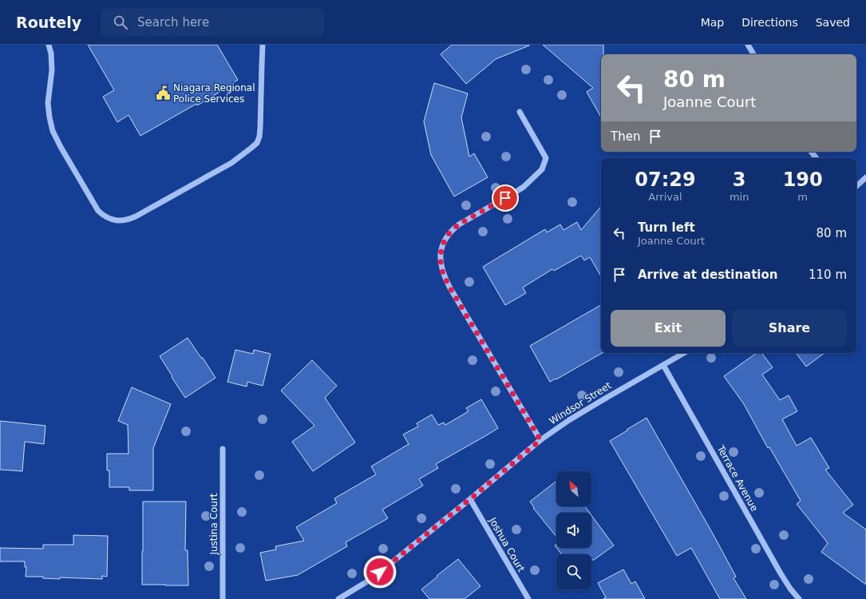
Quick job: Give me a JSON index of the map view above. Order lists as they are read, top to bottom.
{
  "streets": {
    "street": [
      "Windsor Street",
      "Terrace Avenue",
      "Justina Court",
      "Joshua Court"
    ]
  },
  "crossings": [
    ["Windsor Street", "Terrace Avenue"],
    ["Windsor Street", "Joshua Court"]
  ],
  "places": {
    "public building": ["Niagara Regional Police Services"]
  },
  "north": "top left",
  "page": {
    "header": "Routely",
    "search": "Search here",
    "nav": ["Map", "Directions", "Saved"],
    "turn": ["80 m", "Joanne Court"],
    "then": "Then",
    "eta": [
      "07:29",
      "Arrival",
      "3",
      "min",
      "190",
      "m"
    ],
    "list": [
      {
        "name": "Turn left",
        "note": "Joanne Court",
        "value": "80 m"
      },
      {
        "name": "Arrive at destination",
        "value": "110 m"
      }
    ],
    "buttons": ["Exit", "Share"]
  }
}
